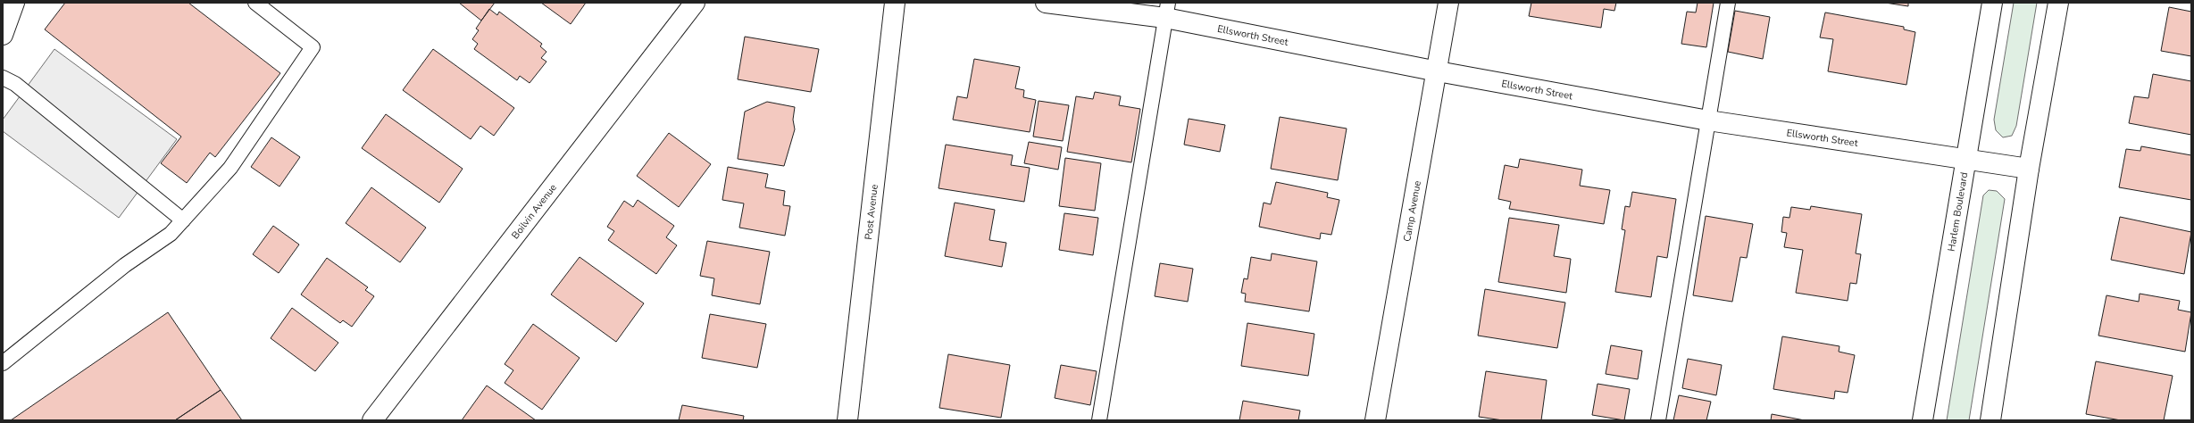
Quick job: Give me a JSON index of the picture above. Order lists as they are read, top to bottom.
{
  "streets": {
    "street": [
      "Ellsworth Street",
      "Boilvin Avenue",
      "Post Avenue",
      "Camp Avenue",
      "Harlem Boulevard"
    ]
  },
  "crossings": [
    ["Ellsworth Street", "Camp Avenue"],
    ["Ellsworth Street", "Harlem Boulevard"]
  ]
}
